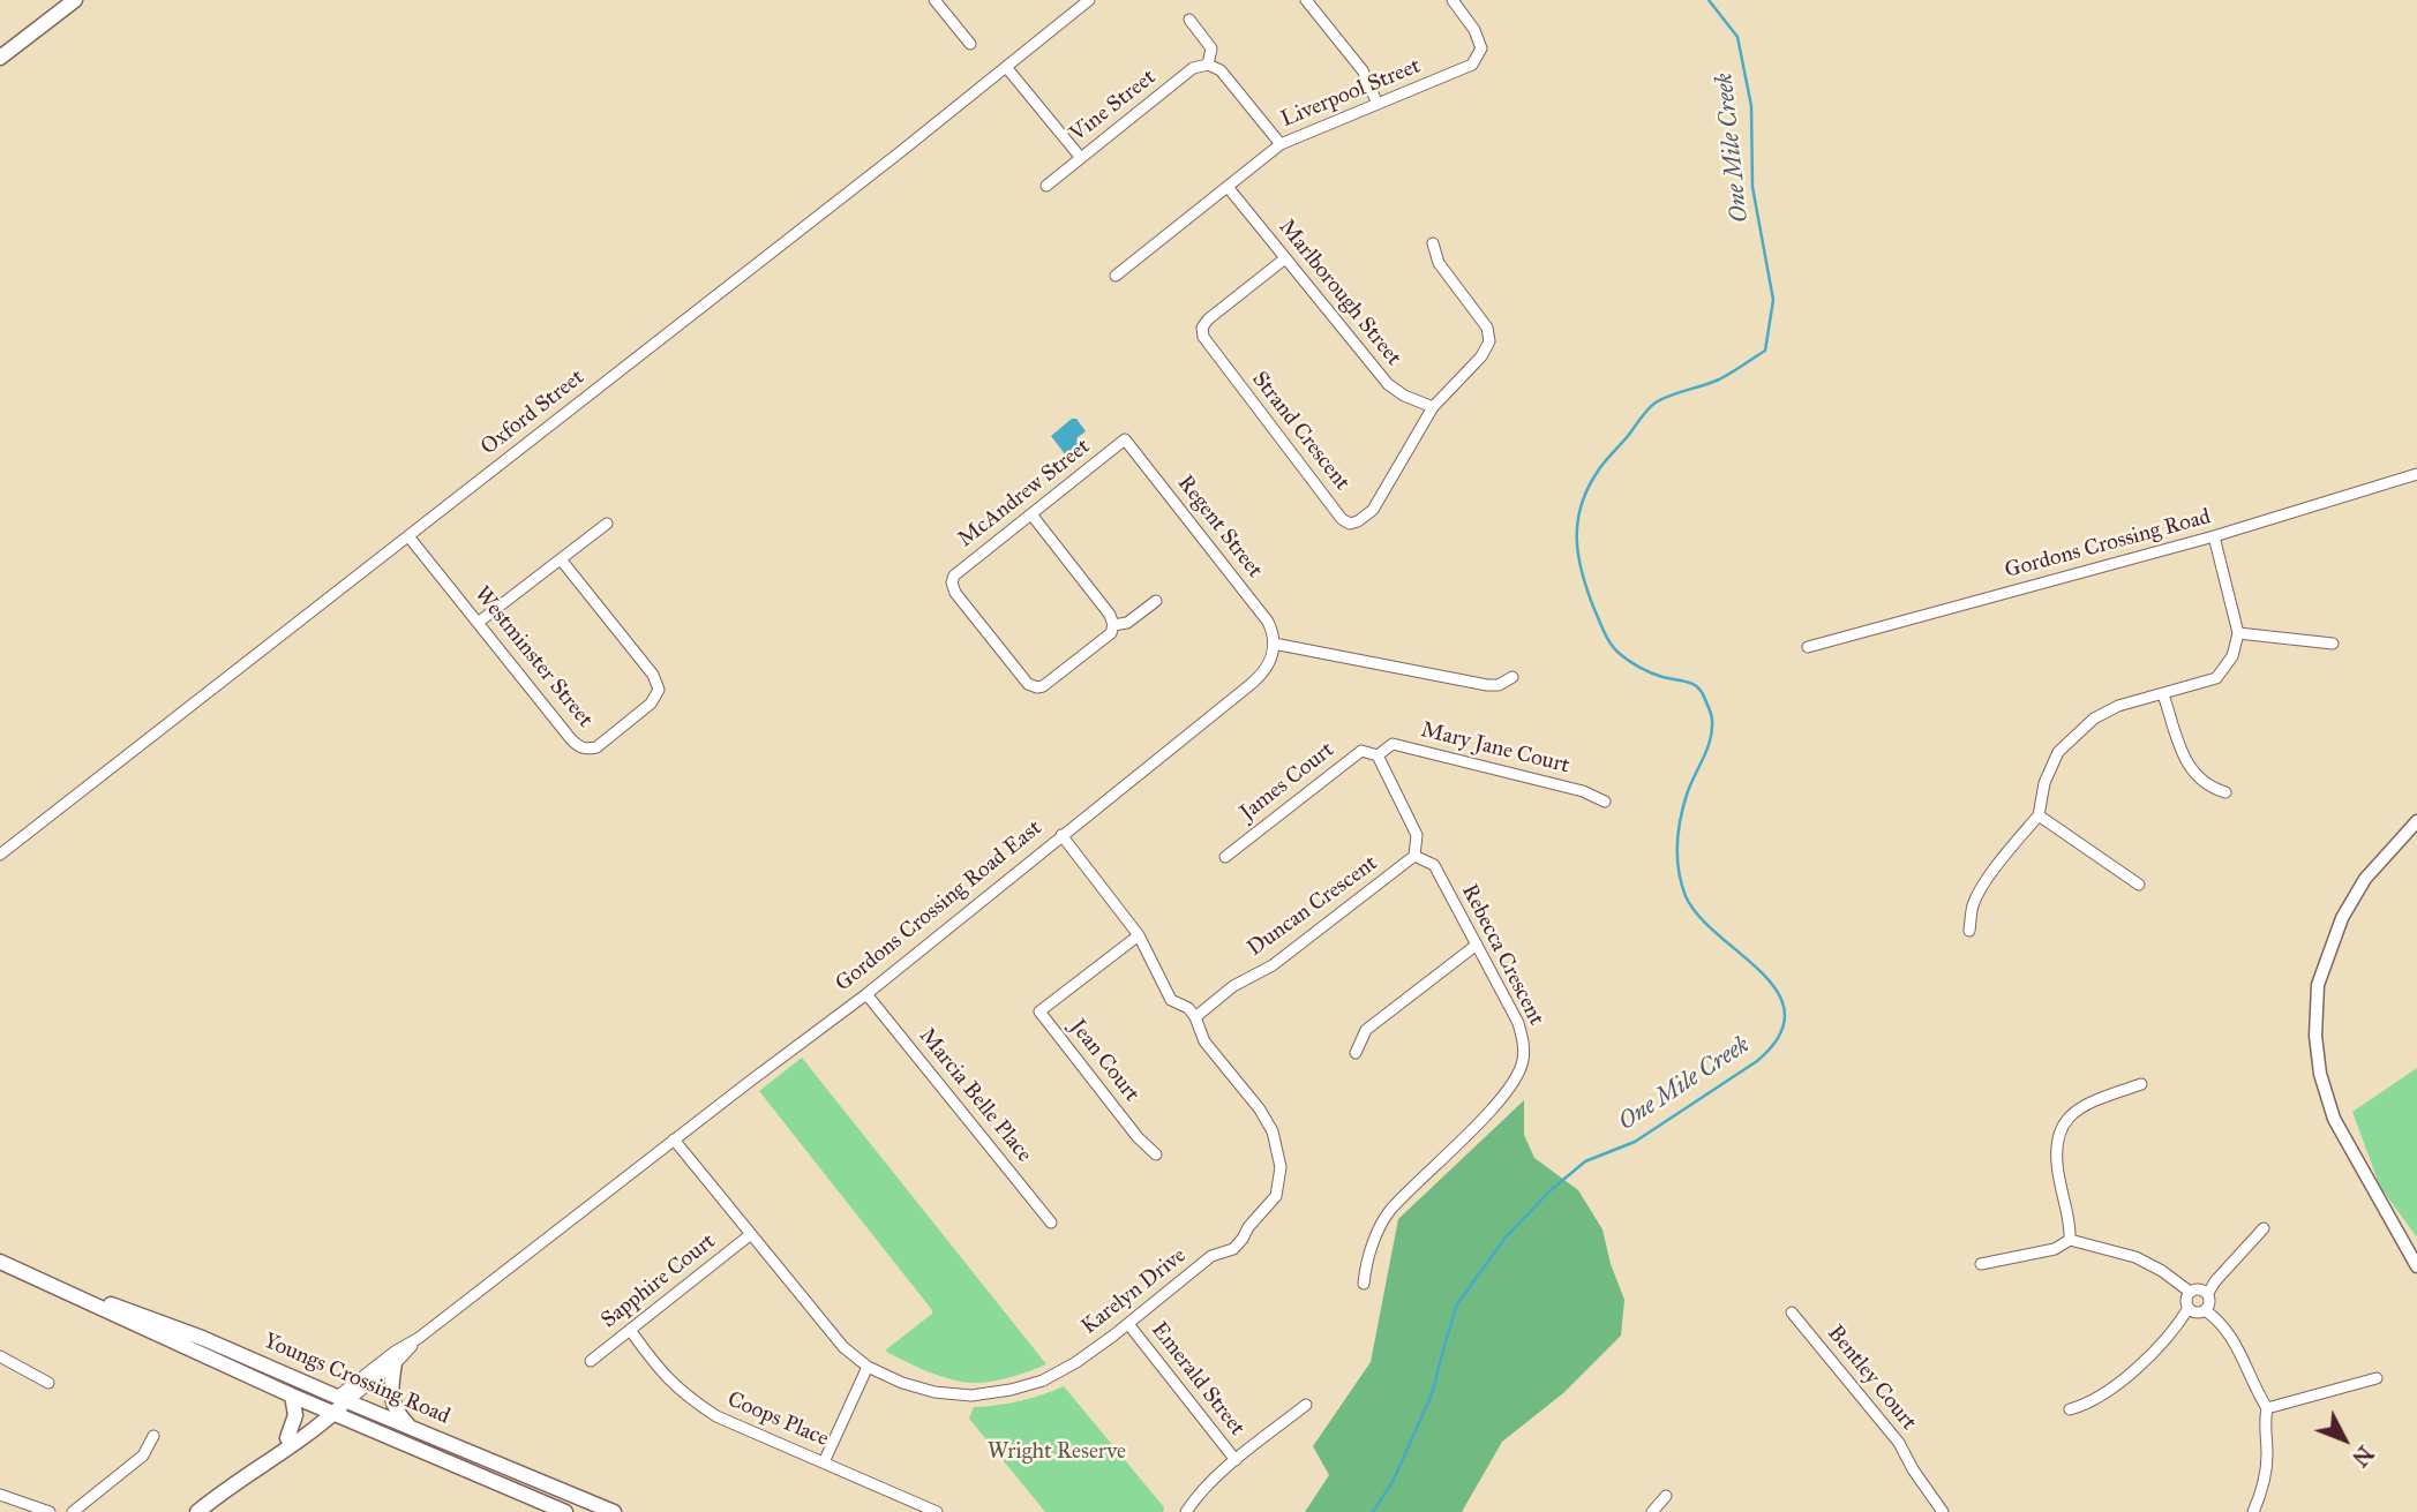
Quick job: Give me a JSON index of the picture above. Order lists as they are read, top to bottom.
{
  "streets": {
    "main road": ["Youngs Crossing Road"],
    "street": [
      "Liverpool Street",
      "Vine Street",
      "Marlborough Street",
      "Oxford Street",
      "Strand Crescent",
      "McAndrew Street",
      "Regent Street",
      "Gordons Crossing Road",
      "Westminster Street",
      "Mary Jane Court",
      "James Court",
      "Gordons Crossing Road East",
      "Duncan Crescent",
      "Rebecca Crescent",
      "Jean Court",
      "Marcia Belle Place",
      "Sapphire Court",
      "Karelyn Drive",
      "Bentley Court",
      "Emerald Street",
      "Coops Place"
    ]
  },
  "crossings": [
    ["Liverpool Street", "Marlborough Street"],
    ["Marlborough Street", "Strand Crescent"],
    ["Oxford Street", "Westminster Street"],
    ["McAndrew Street", "Regent Street"],
    ["Regent Street", "Gordons Crossing Road East"],
    ["Mary Jane Court", "James Court"],
    ["Gordons Crossing Road East", "Marcia Belle Place"],
    ["Gordons Crossing Road East", "Karelyn Drive"],
    ["Gordons Crossing Road East", "Youngs Crossing Road"],
    ["Duncan Crescent", "Rebecca Crescent"],
    ["Duncan Crescent", "Karelyn Drive"],
    ["Jean Court", "Karelyn Drive"],
    ["Sapphire Court", "Karelyn Drive"],
    ["Sapphire Court", "Coops Place"],
    ["Karelyn Drive", "Emerald Street"]
  ],
  "water": ["One Mile Creek"],
  "parks": ["Wright Reserve"],
  "north": "bottom right"
}
